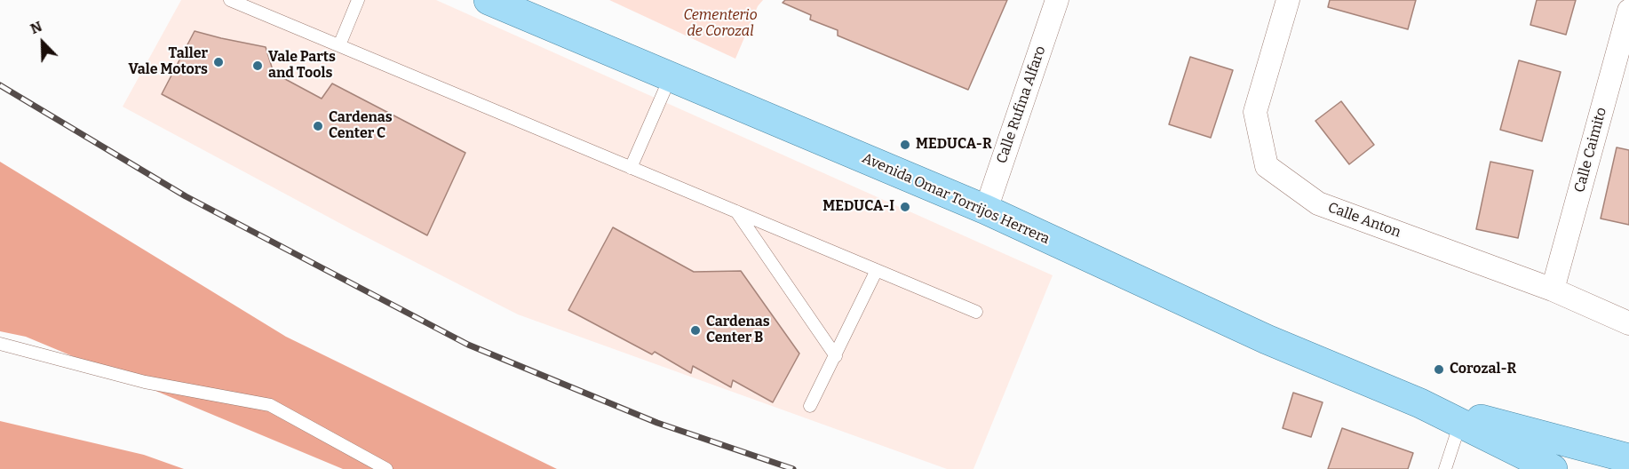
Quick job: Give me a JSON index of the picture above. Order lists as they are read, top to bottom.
{
  "streets": {
    "main road": ["Avenida Omar Torrijos Herrera"],
    "street": ["Calle Rufina Alfaro", "Calle Caimito", "Calle Anton"]
  },
  "crossings": [
    ["Calle Rufina Alfaro", "Avenida Omar Torrijos Herrera"],
    ["Calle Caimito", "Calle Anton"]
  ],
  "parks": ["Cementerio de Corozal"],
  "places": [
    "Taller Vale Motors",
    "Vale Parts and Tools",
    "Cardenas Center C",
    "MEDUCA-R",
    "MEDUCA-I",
    "Cardenas Center B",
    "Corozal-R"
  ],
  "north": "top left"
}
